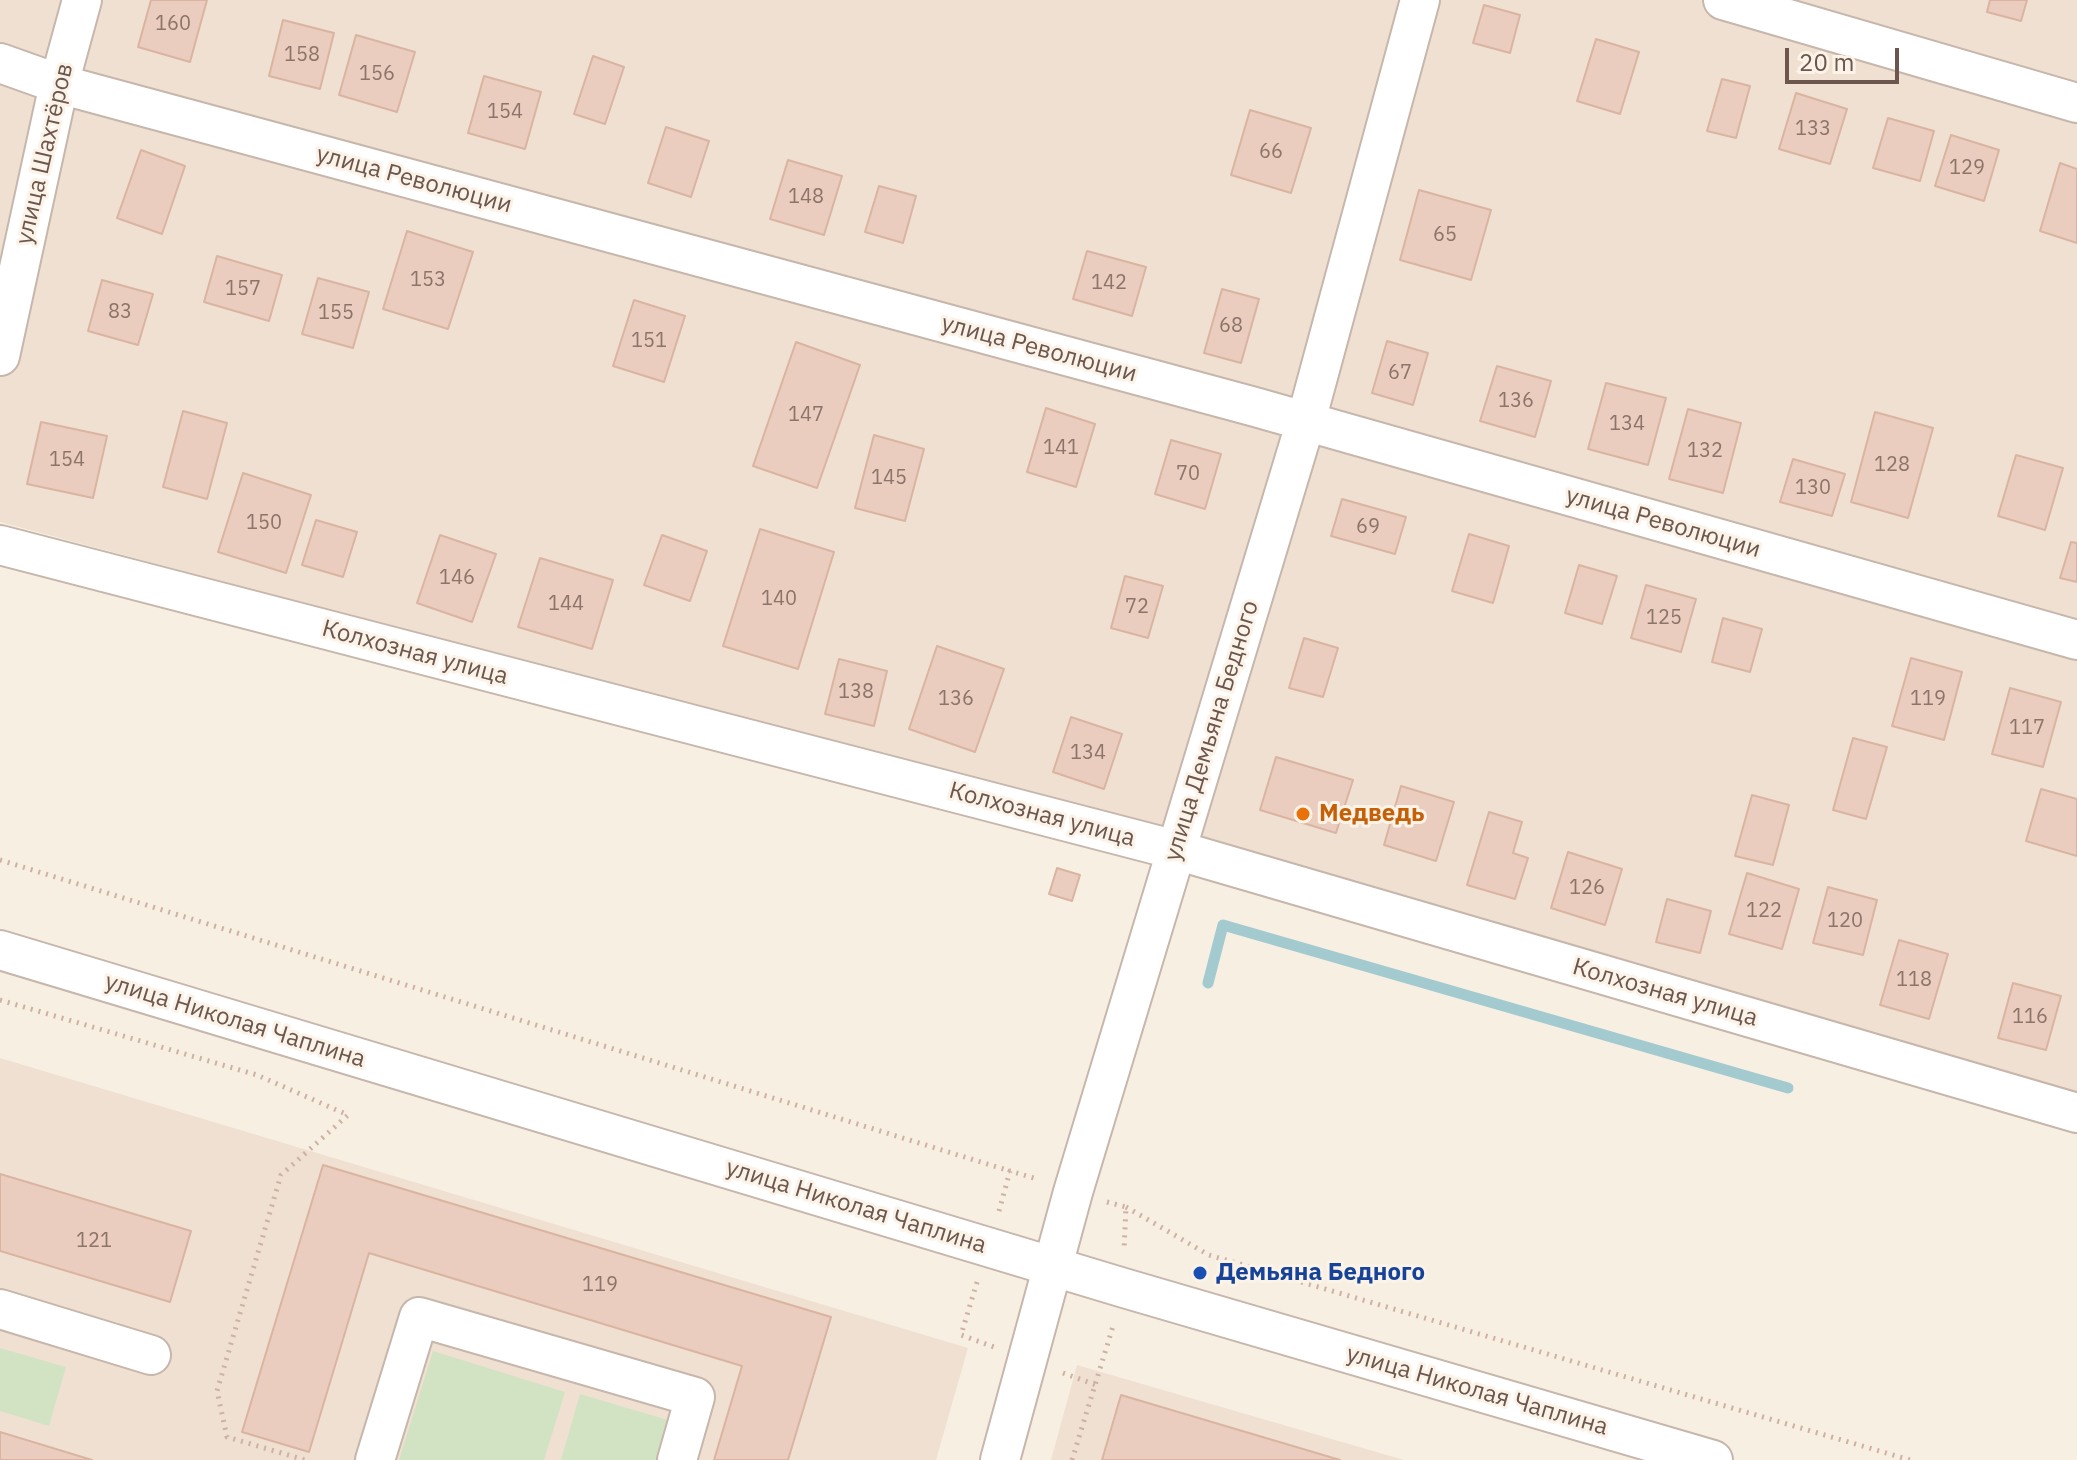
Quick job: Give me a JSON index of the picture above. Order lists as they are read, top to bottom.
{
  "streets": {
    "street": [
      "улица Шахтёров",
      "улица Революции",
      "Колхозная улица",
      "улица Демьяна Бедного",
      "улица Николая Чаплина"
    ]
  },
  "crossings": [
    ["улица Шахтёров", "улица Революции"],
    ["улица Революции", "улица Демьяна Бедного"],
    ["Колхозная улица", "улица Демьяна Бедного"],
    ["улица Демьяна Бедного", "улица Николая Чаплина"]
  ],
  "places": ["Медведь", "Демьяна Бедного"],
  "house_numbers": [
    "160",
    "158",
    "156",
    "154",
    "133",
    "66",
    "129",
    "148",
    "65",
    "153",
    "142",
    "157",
    "83",
    "155",
    "68",
    "151",
    "67",
    "136",
    "147",
    "134",
    "141",
    "132",
    "154",
    "128",
    "70",
    "145",
    "130",
    "150",
    "69",
    "146",
    "140",
    "144",
    "72",
    "125",
    "138",
    "136",
    "119",
    "117",
    "134",
    "126",
    "122",
    "120",
    "118",
    "116",
    "121",
    "119"
  ],
  "scale_bar": "20 m"
}
